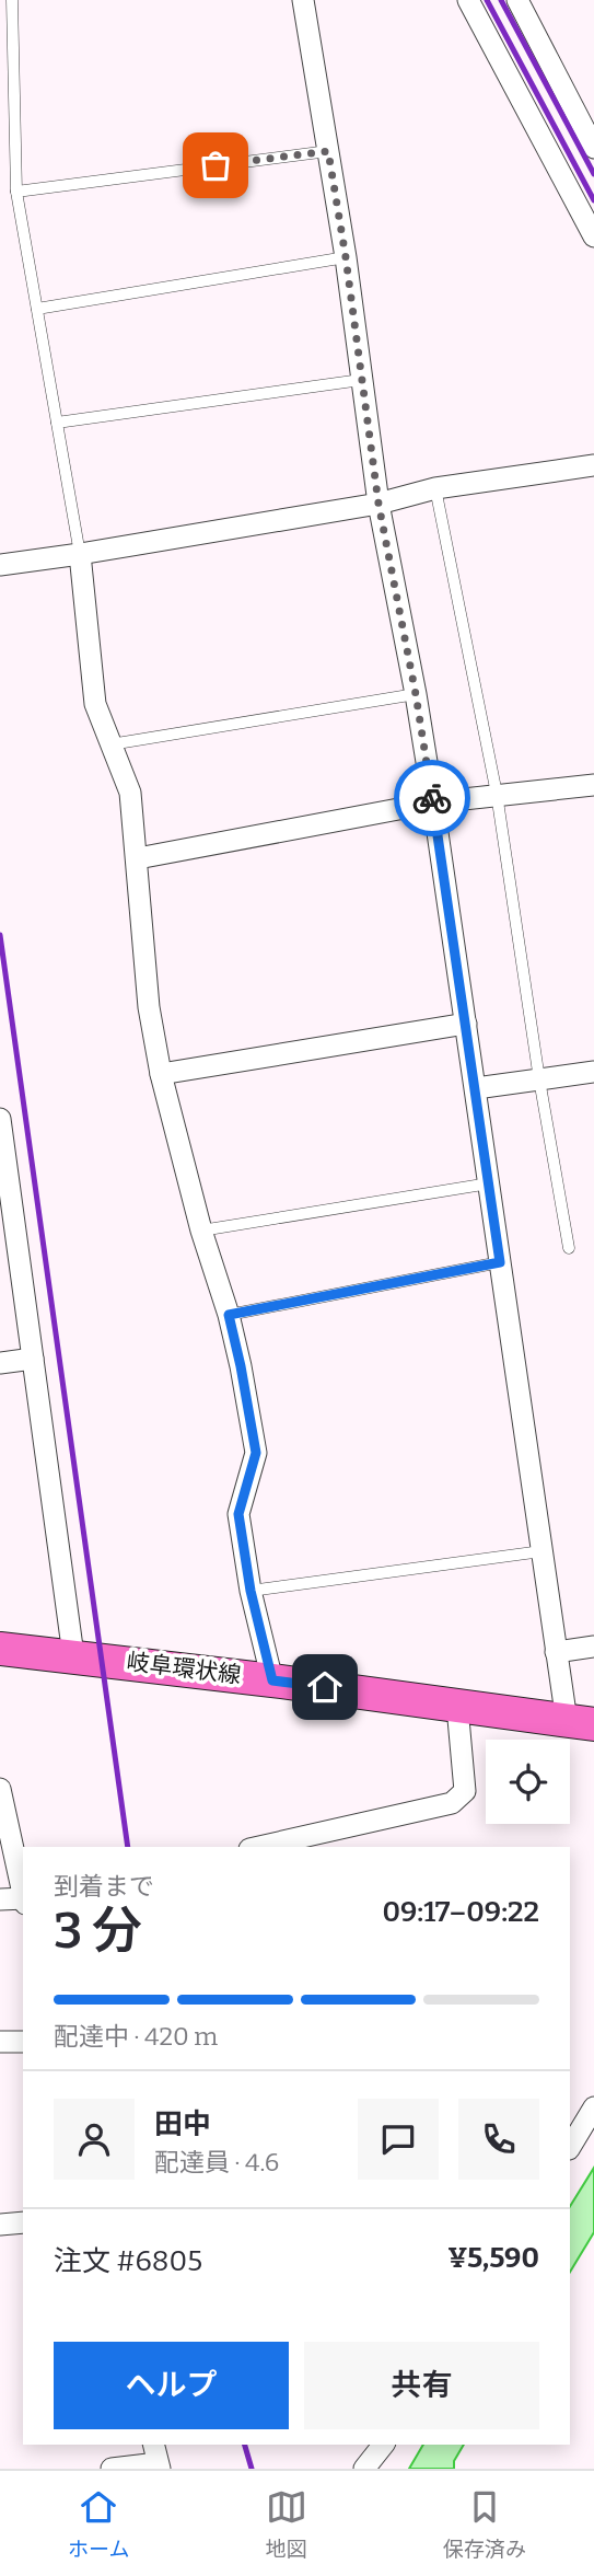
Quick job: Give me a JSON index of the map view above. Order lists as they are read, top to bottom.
{
  "streets": {
    "main road": ["岐阜環状線"]
  },
  "page": {
    "heading": ["3 分", "到着まで", "09:17–09:22"],
    "panel": [
      "田中",
      "配達員 · 4.6",
      "注文 #6805",
      "¥5,590"
    ],
    "bar": "配達中 · 420 m",
    "buttons": ["ヘルプ", "共有"],
    "tabs": ["ホーム", "地図", "保存済み"]
  }
}
